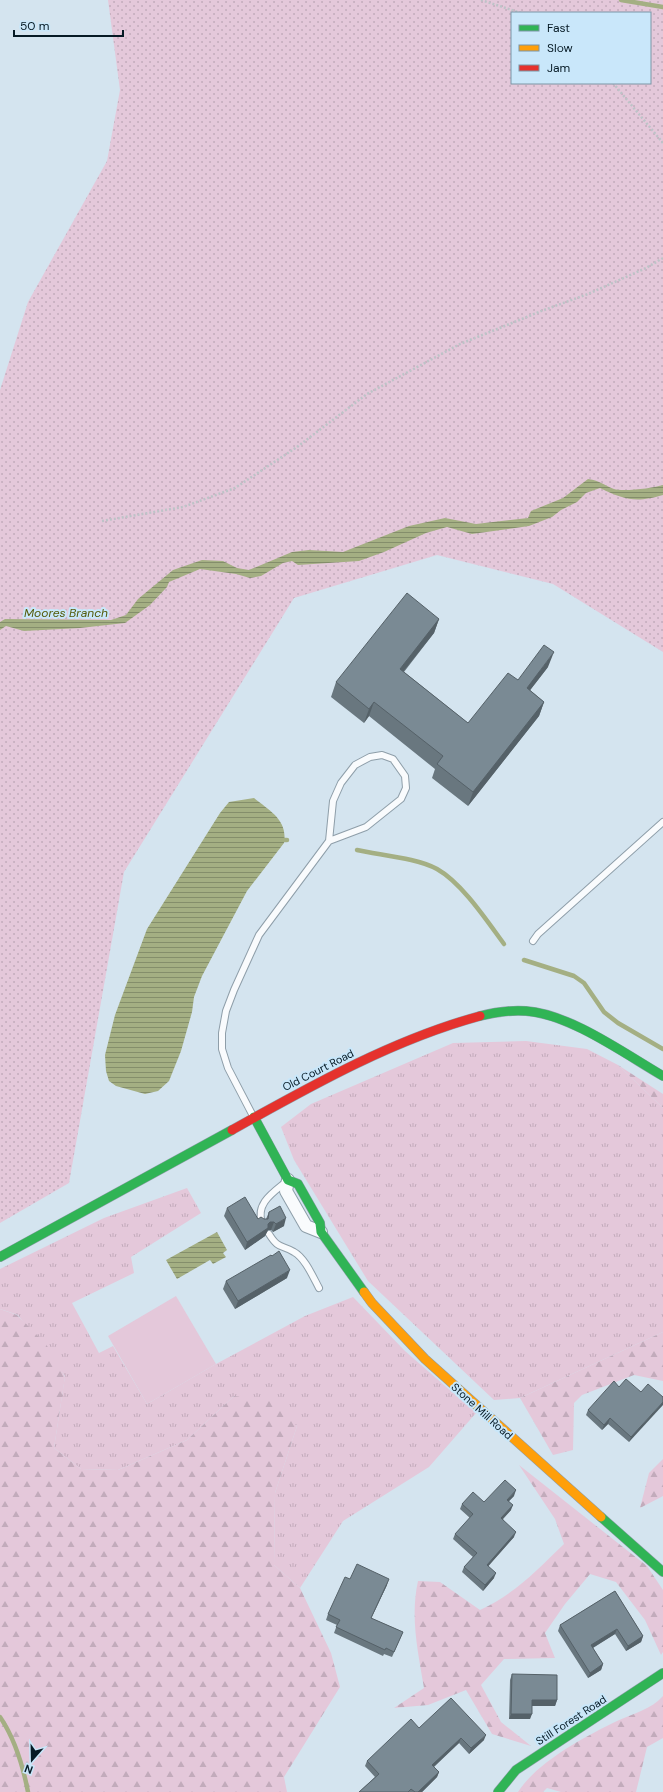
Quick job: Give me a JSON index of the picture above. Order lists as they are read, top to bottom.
{
  "streets": {
    "street": ["Old Court Road", "Stone Mill Road", "Still Forest Road"]
  },
  "crossings": [
    ["Old Court Road", "Stone Mill Road"]
  ],
  "water": ["Moores Branch"],
  "legend": ["Fast", "Slow", "Jam"],
  "scale_bar": "50 m",
  "north": "bottom"
}
